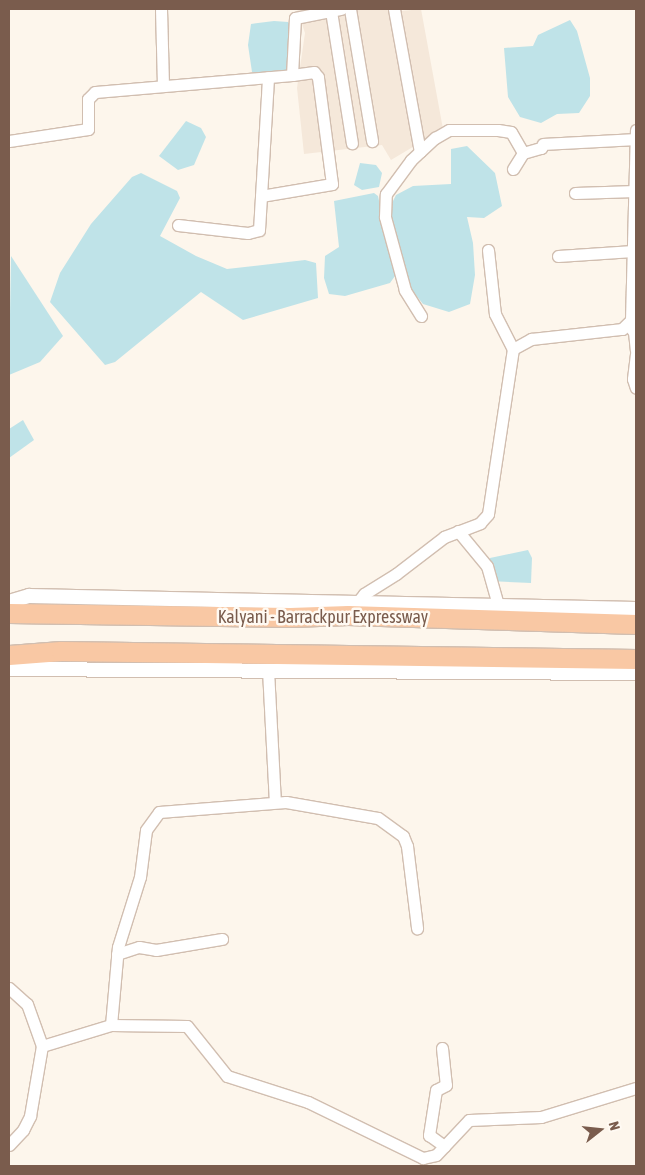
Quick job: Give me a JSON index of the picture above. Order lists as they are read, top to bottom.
{
  "streets": {
    "highway": ["Kalyani - Barrackpur Expressway"]
  },
  "north": "right"
}
